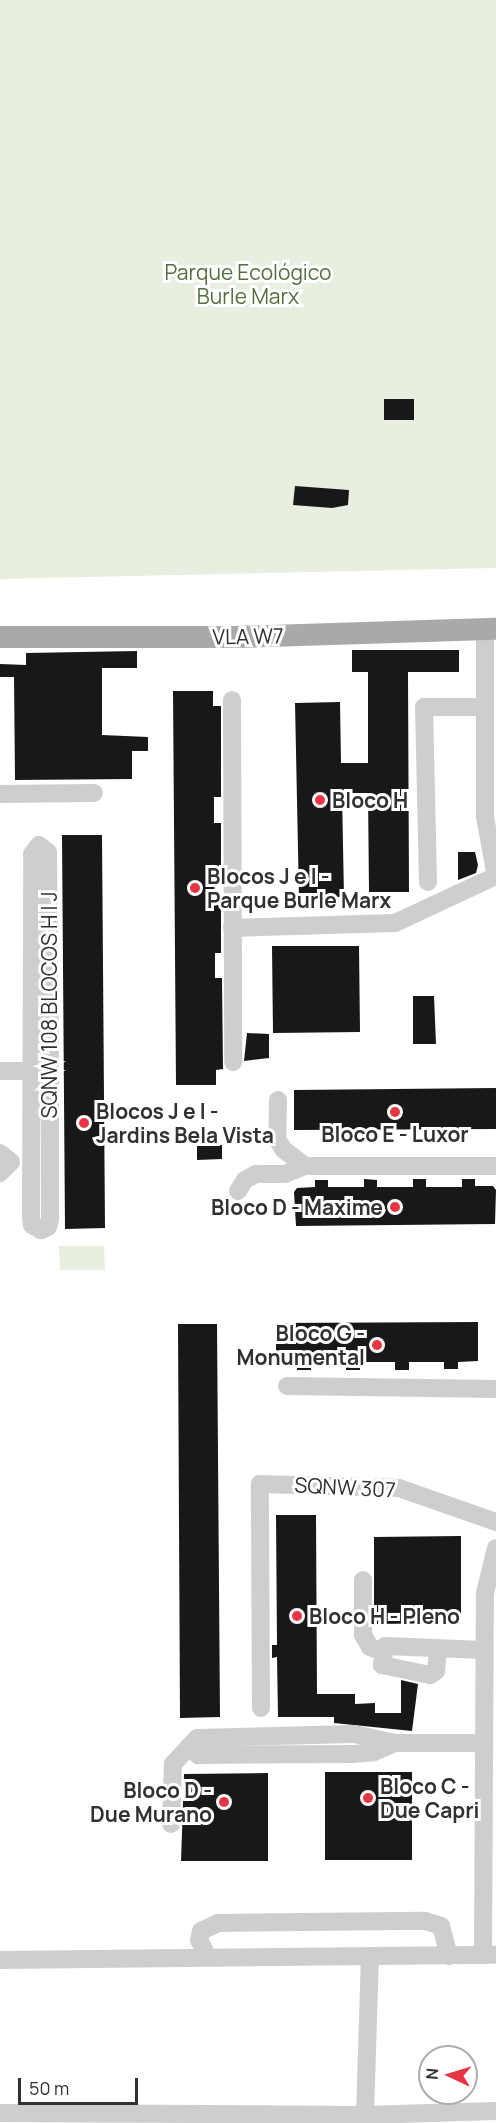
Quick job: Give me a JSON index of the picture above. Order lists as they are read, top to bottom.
{
  "streets": {
    "main road": ["VLA W7"],
    "street": ["SQNW 108 BLOCOS H I J", "SQNW 307"]
  },
  "parks": ["Parque Ecológico Burle Marx"],
  "places": [
    "Bloco H",
    "Blocos J e I - Parque Burle Marx",
    "Bloco E - Luxor",
    "Blocos J e I - Jardins Bela Vista",
    "Bloco D - Maxime",
    "Bloco G - Monumental",
    "Bloco H - Pleno",
    "Bloco C - Due Capri",
    "Bloco D - Due Murano"
  ],
  "scale_bar": "50 m",
  "north": "left"
}
